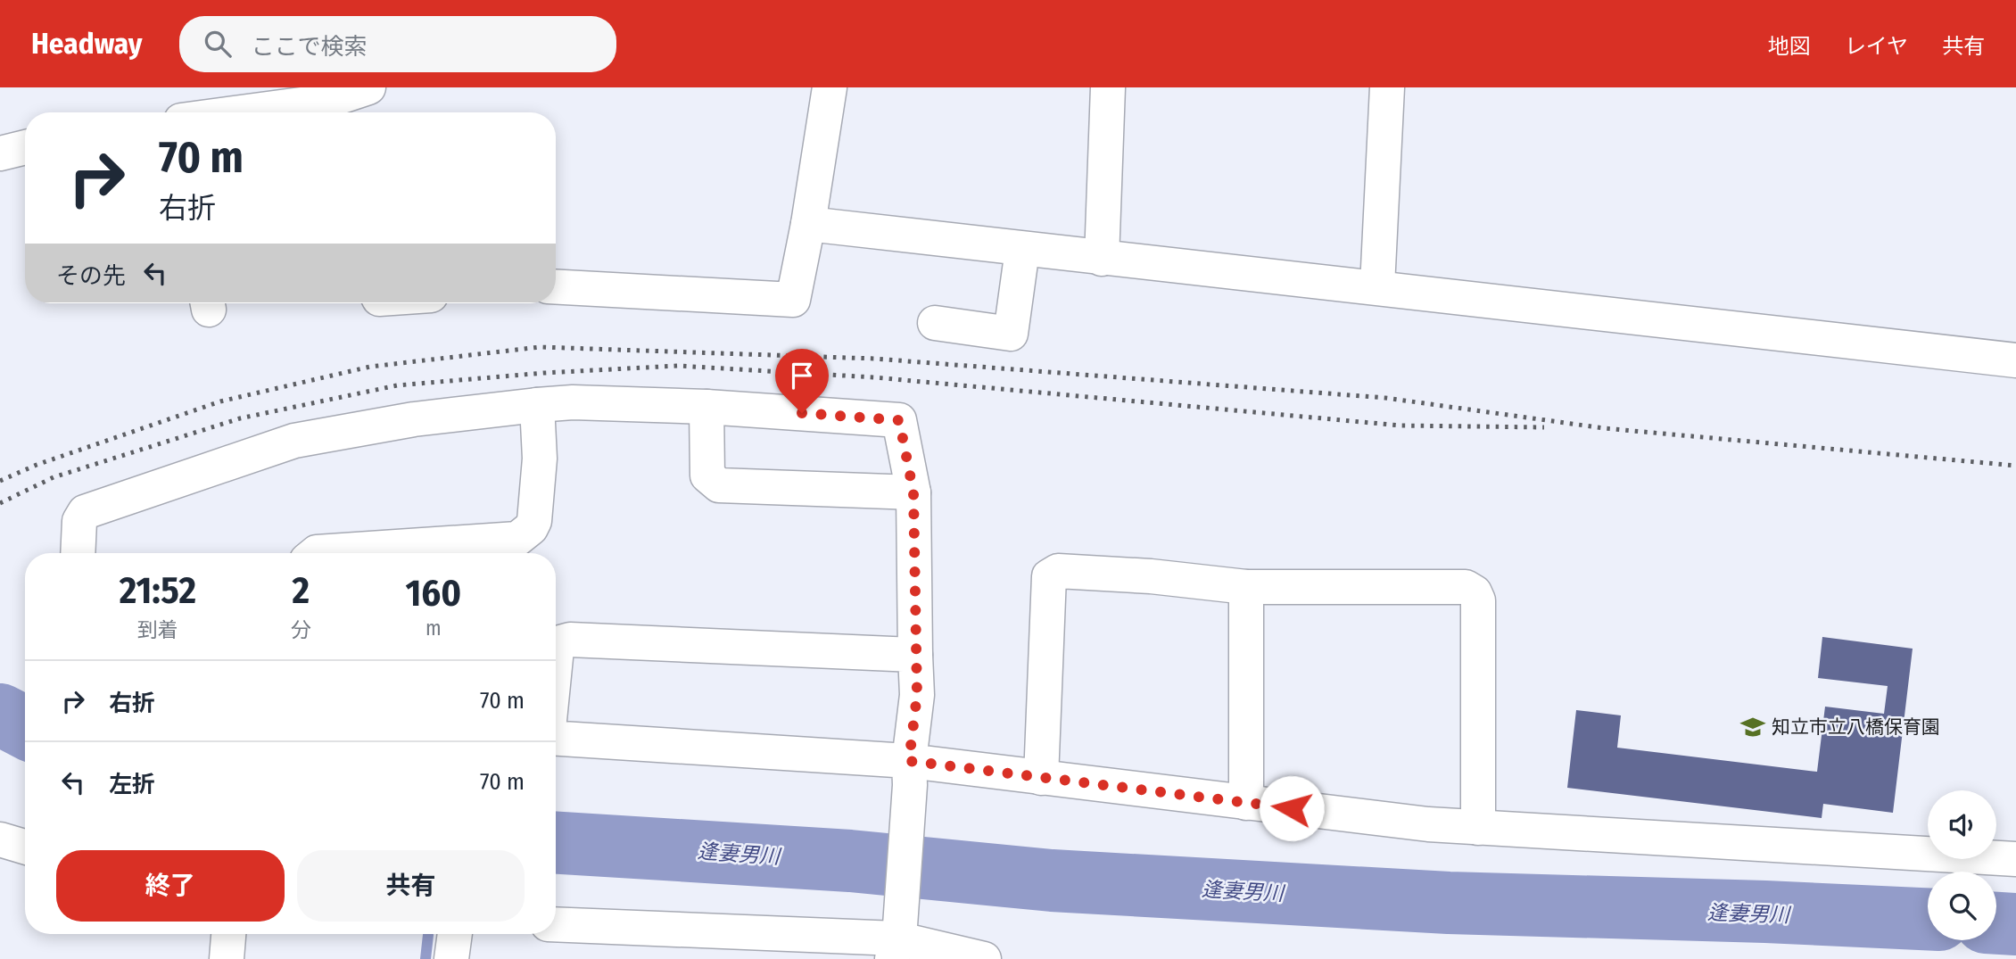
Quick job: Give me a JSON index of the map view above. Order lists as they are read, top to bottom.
{
  "water": ["逢妻男川"],
  "places": {
    "school or university": ["知立市立八橋保育園"]
  },
  "page": {
    "header": "Headway",
    "search": "ここで検索",
    "nav": ["地図", "レイヤ", "共有"],
    "turn": ["70 m", "右折"],
    "then": "その先",
    "eta": [
      "21:52",
      "到着",
      "2",
      "分",
      "160",
      "m"
    ],
    "list": [
      {
        "name": "右折",
        "value": "70 m"
      },
      {
        "name": "左折",
        "value": "70 m"
      }
    ],
    "buttons": ["終了", "共有"]
  }
}
